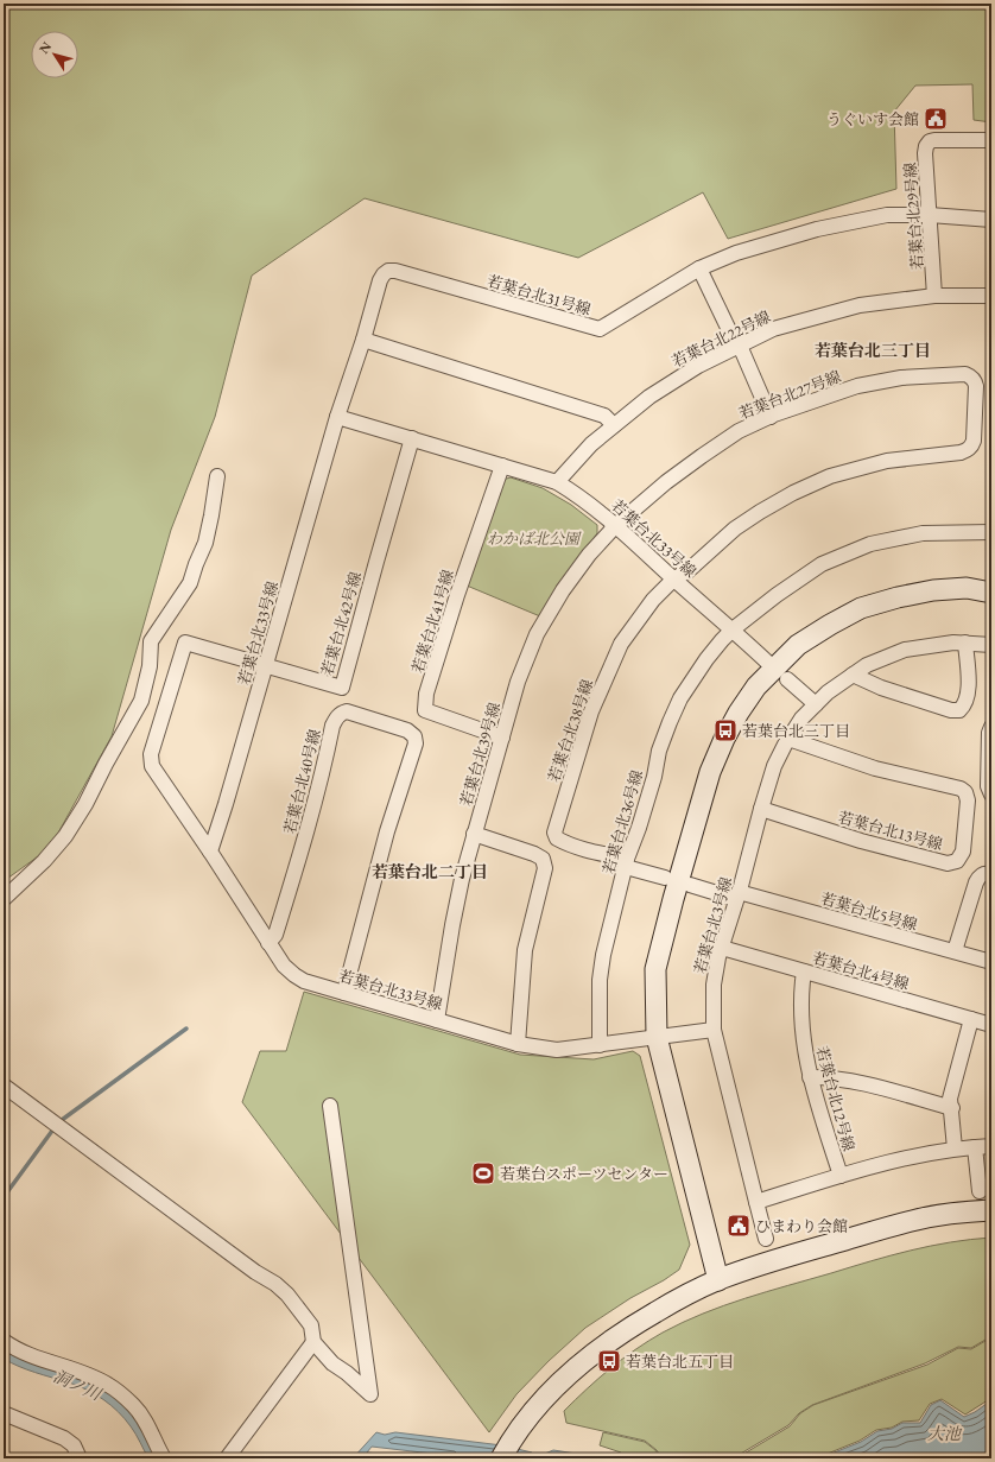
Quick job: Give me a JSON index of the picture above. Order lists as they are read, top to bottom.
{
  "streets": {
    "street": [
      "若葉台北29号線",
      "若葉台北31号線",
      "若葉台北22号線",
      "若葉台北27号線",
      "若葉台北33号線",
      "若葉台北41号線",
      "若葉台北42号線",
      "若葉台北38号線",
      "若葉台北39号線",
      "若葉台北40号線",
      "若葉台北36号線",
      "若葉台北13号線",
      "若葉台北5号線",
      "若葉台北3号線",
      "若葉台北4号線",
      "若葉台北12号線"
    ]
  },
  "crossings": [
    ["若葉台北29号線", "若葉台北31号線"],
    ["若葉台北29号線", "若葉台北22号線"],
    ["若葉台北31号線", "若葉台北33号線"],
    ["若葉台北22号線", "若葉台北33号線"],
    ["若葉台北27号線", "若葉台北33号線"],
    ["若葉台北27号線", "若葉台北38号線"],
    ["若葉台北27号線", "若葉台北39号線"],
    ["若葉台北33号線", "若葉台北41号線"],
    ["若葉台北33号線", "若葉台北42号線"],
    ["若葉台北33号線", "若葉台北38号線"],
    ["若葉台北33号線", "若葉台北39号線"],
    ["若葉台北33号線", "若葉台北40号線"],
    ["若葉台北33号線", "若葉台北36号線"],
    ["若葉台北33号線", "若葉台北3号線"],
    ["若葉台北41号線", "若葉台北39号線"],
    ["若葉台北38号線", "若葉台北36号線"],
    ["若葉台北13号線", "若葉台北3号線"],
    ["若葉台北5号線", "若葉台北3号線"],
    ["若葉台北3号線", "若葉台北4号線"],
    ["若葉台北4号線", "若葉台北12号線"]
  ],
  "districts": ["若葉台北三丁目", "若葉台北二丁目"],
  "water": ["洞ノ川", "大池"],
  "parks": ["わかば北公園"],
  "places": {
    "public building": ["うぐいす会館", "ひまわり会館"],
    "bus stop": ["若葉台北三丁目", "若葉台北五丁目"],
    "sports": ["若葉台スポーツセンター"]
  },
  "north": "top left"
}
